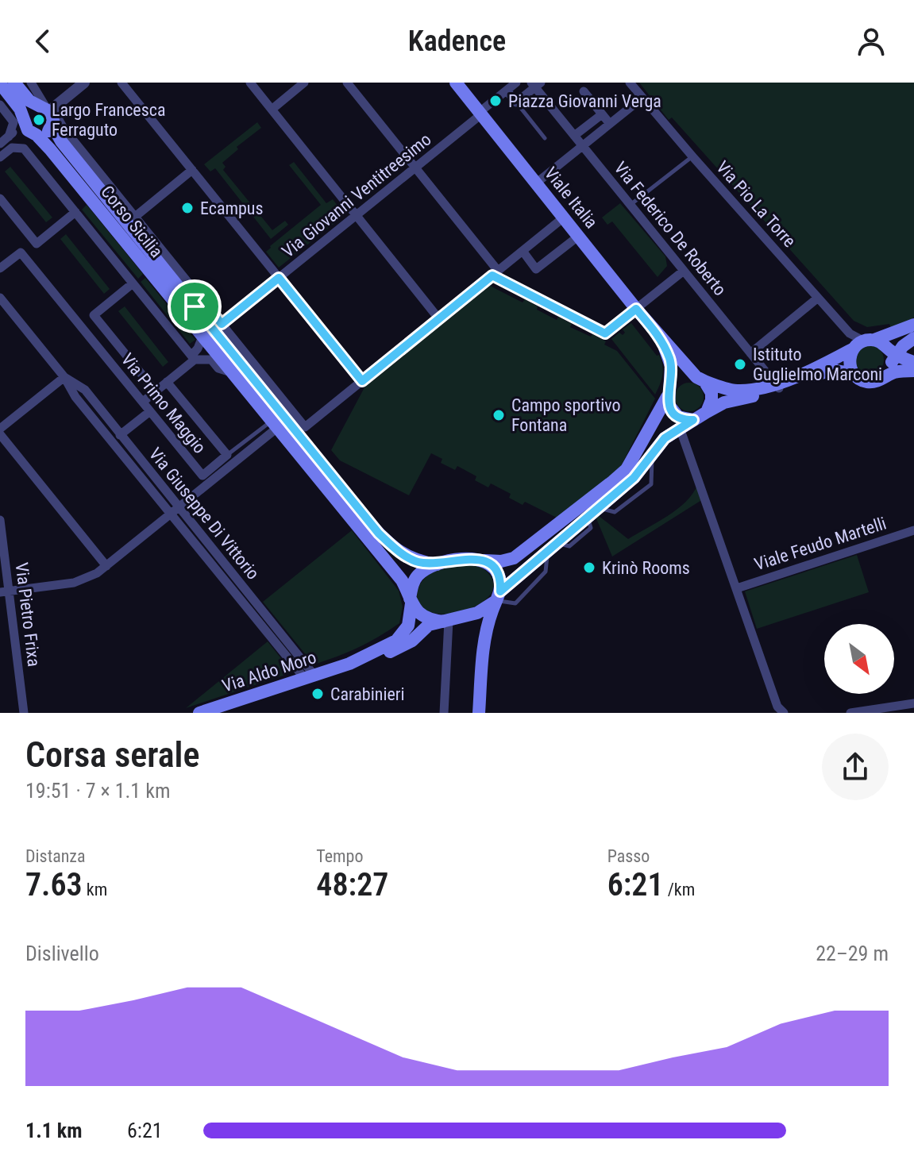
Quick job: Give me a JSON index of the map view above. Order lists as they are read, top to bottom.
{
  "streets": {
    "main road": ["Viale Italia", "Corso Sicilia", "Via Aldo Moro"],
    "street": [
      "Via Giovanni Ventitreesimo",
      "Via Pio La Torre",
      "Via Federico De Roberto",
      "Via Primo Maggio",
      "Via Giuseppe Di Vittorio",
      "Viale Feudo Martelli",
      "Via Pietro Frixa"
    ]
  },
  "crossings": [
    ["Via Giovanni Ventitreesimo", "Viale Italia"],
    ["Via Giuseppe Di Vittorio", "Via Aldo Moro"]
  ],
  "places": [
    "Piazza Giovanni Verga",
    "Largo Francesca Ferraguto",
    "Ecampus",
    "Istituto Guglielmo Marconi",
    "Campo sportivo Fontana",
    "Krinò Rooms",
    "Carabinieri"
  ],
  "north": "bottom right",
  "page": {
    "header": "Kadence",
    "heading": ["Corsa serale", "19:51 · 7 × 1.1 km"],
    "stats": [
      ["Distanza", "7.63 km"],
      ["Tempo", "48:27"],
      ["Passo", "6:21 /km"]
    ],
    "chart": ["Dislivello", "22–29 m"],
    "list": [
      {
        "name": "1.1 km",
        "note": "6:21"
      }
    ]
  }
}
